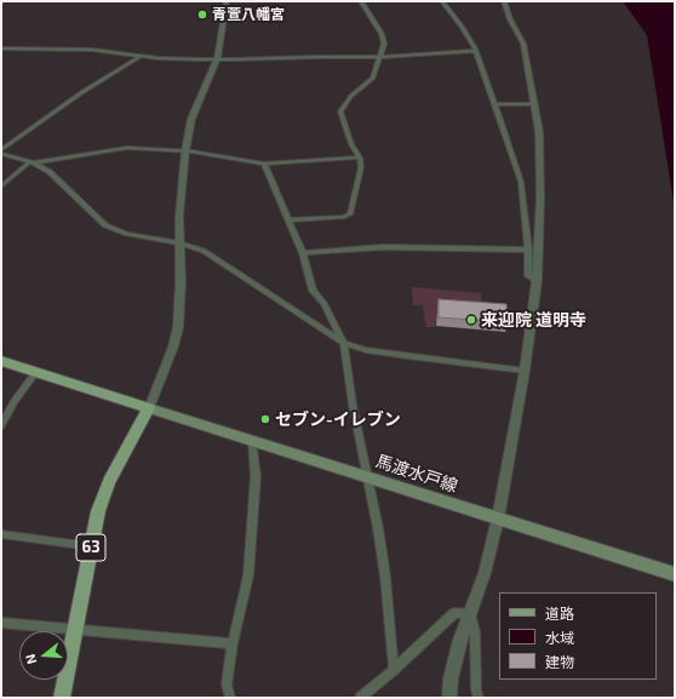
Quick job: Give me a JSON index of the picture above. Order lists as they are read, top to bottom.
{
  "streets": {
    "main road": ["馬渡水戸線", "63"]
  },
  "crossings": [
    ["馬渡水戸線", "63"]
  ],
  "places": ["青萱八幡宮", "来迎院 道明寺", "セブン-イレブン"],
  "legend": ["道路", "水域", "建物"],
  "north": "left"
}
